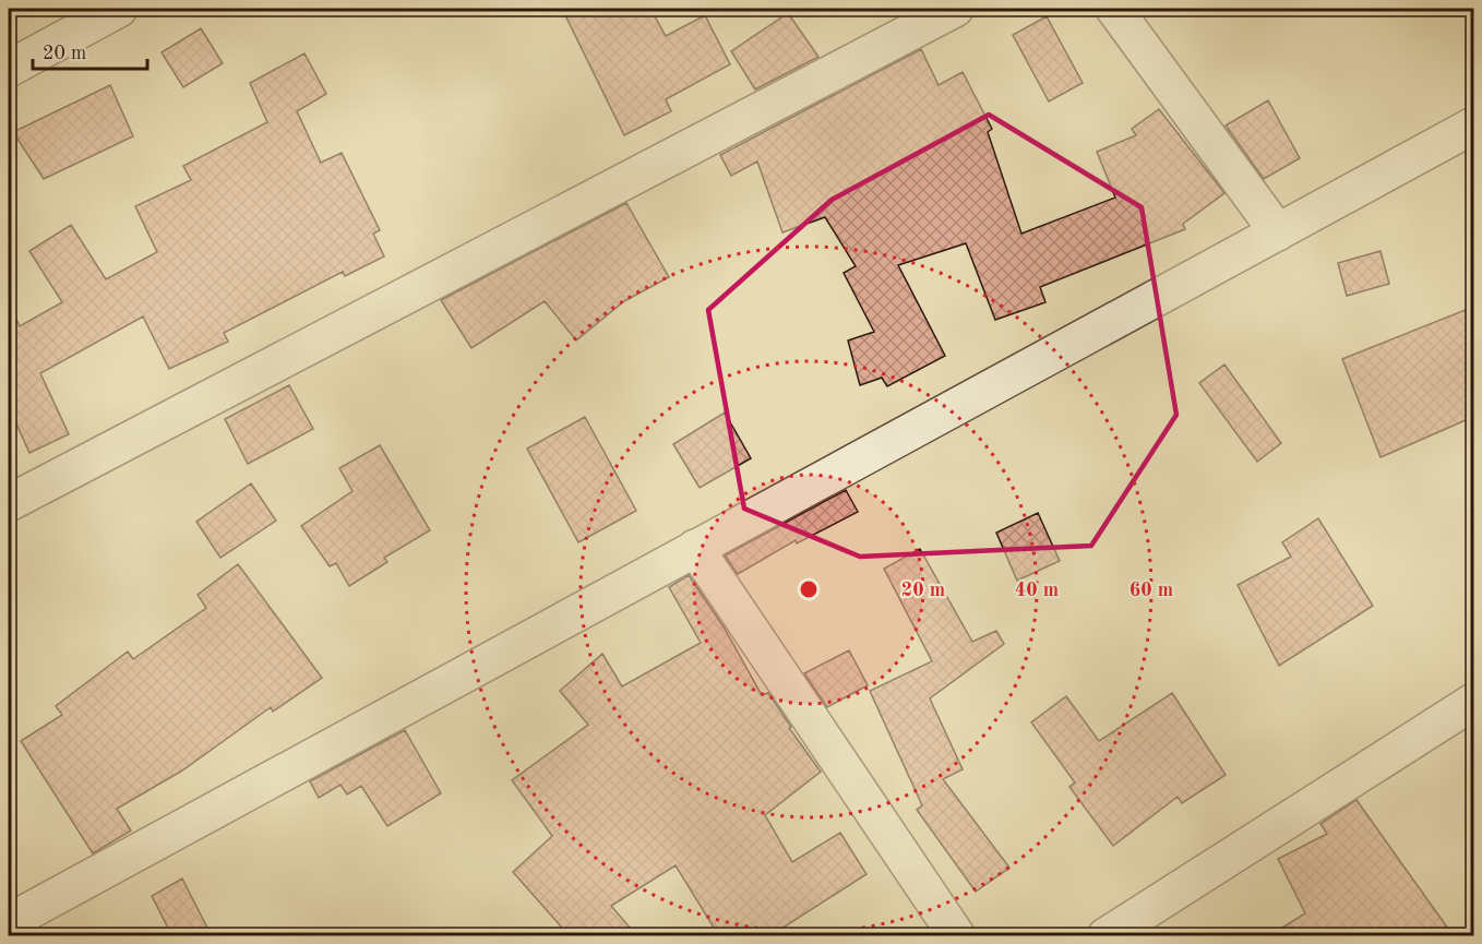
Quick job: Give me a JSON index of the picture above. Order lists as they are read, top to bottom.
{
  "scale_bar": "20 m",
  "rings": ["20 m", "40 m", "60 m"]
}
